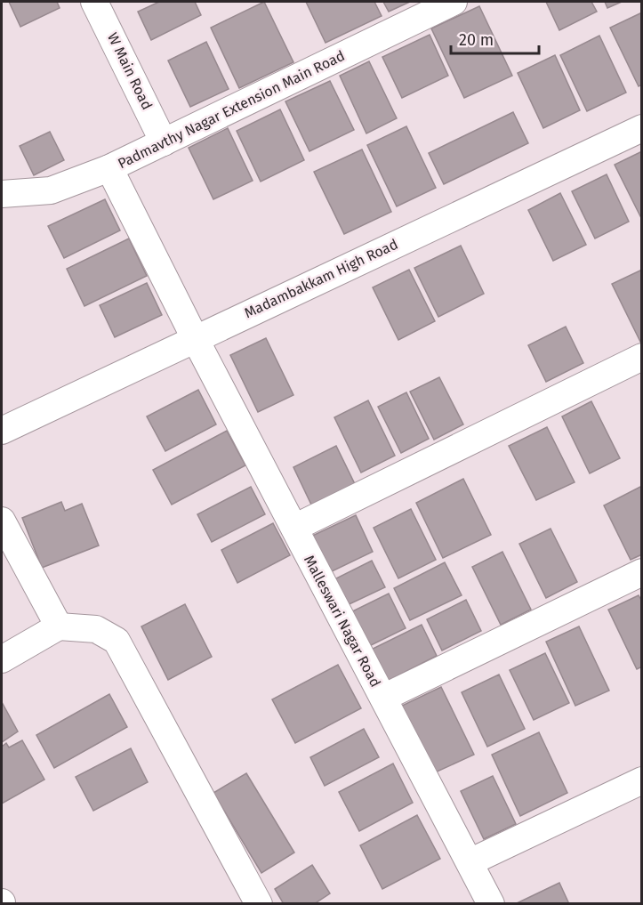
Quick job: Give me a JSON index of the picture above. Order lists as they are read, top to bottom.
{
  "streets": {
    "street": [
      "W Main Road",
      "Padmavthy Nagar Extension Main Road",
      "Madambakkam High Road",
      "Malleswari Nagar Road"
    ]
  },
  "crossings": [
    ["W Main Road", "Padmavthy Nagar Extension Main Road"],
    ["Padmavthy Nagar Extension Main Road", "Malleswari Nagar Road"],
    ["Madambakkam High Road", "Malleswari Nagar Road"]
  ],
  "scale_bar": "20 m"
}
